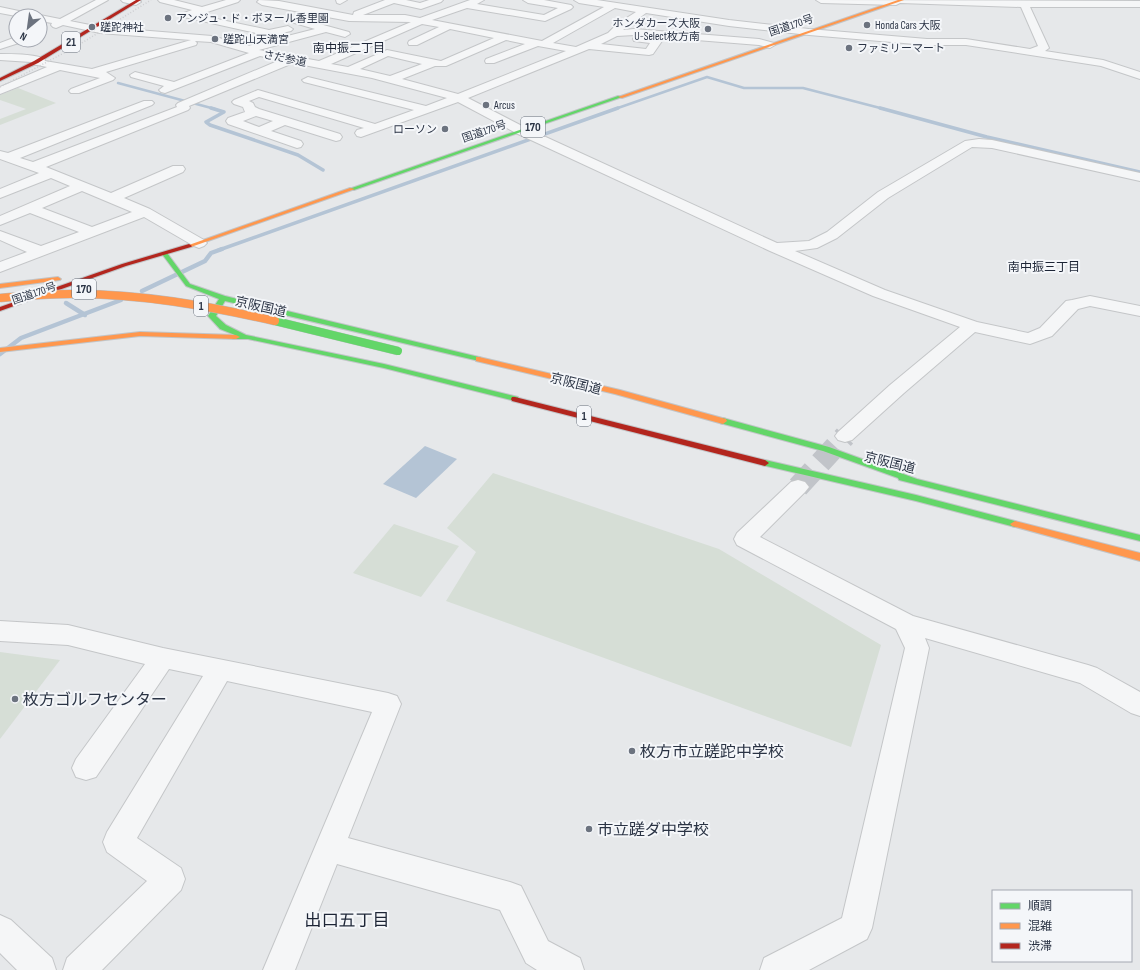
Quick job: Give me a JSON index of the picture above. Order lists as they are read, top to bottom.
{
  "streets": {
    "main road": [
      "国道170号",
      "21",
      "170",
      "1",
      "京阪国道"
    ],
    "street": ["さだ参道"]
  },
  "crossings": [
    ["国道170号", "さだ参道"],
    ["国道170号", "京阪国道"],
    ["21", "さだ参道"]
  ],
  "districts": ["南中振二丁目", "南中振三丁目", "出口五丁目"],
  "places": [
    "アンジュ・ド・ボヌール香里園",
    "Honda Cars 大阪",
    "蹉跎神社",
    "ホンダカーズ大阪 U-Select枚方南",
    "蹉跎山天満宮",
    "ファミリーマート",
    "Arcus",
    "ローソン",
    "枚方ゴルフセンター",
    "枚方市立蹉跎中学校",
    "市立蹉ダ中学校"
  ],
  "legend": ["順調", "混雑", "渋滞"],
  "north": "bottom left"
}
